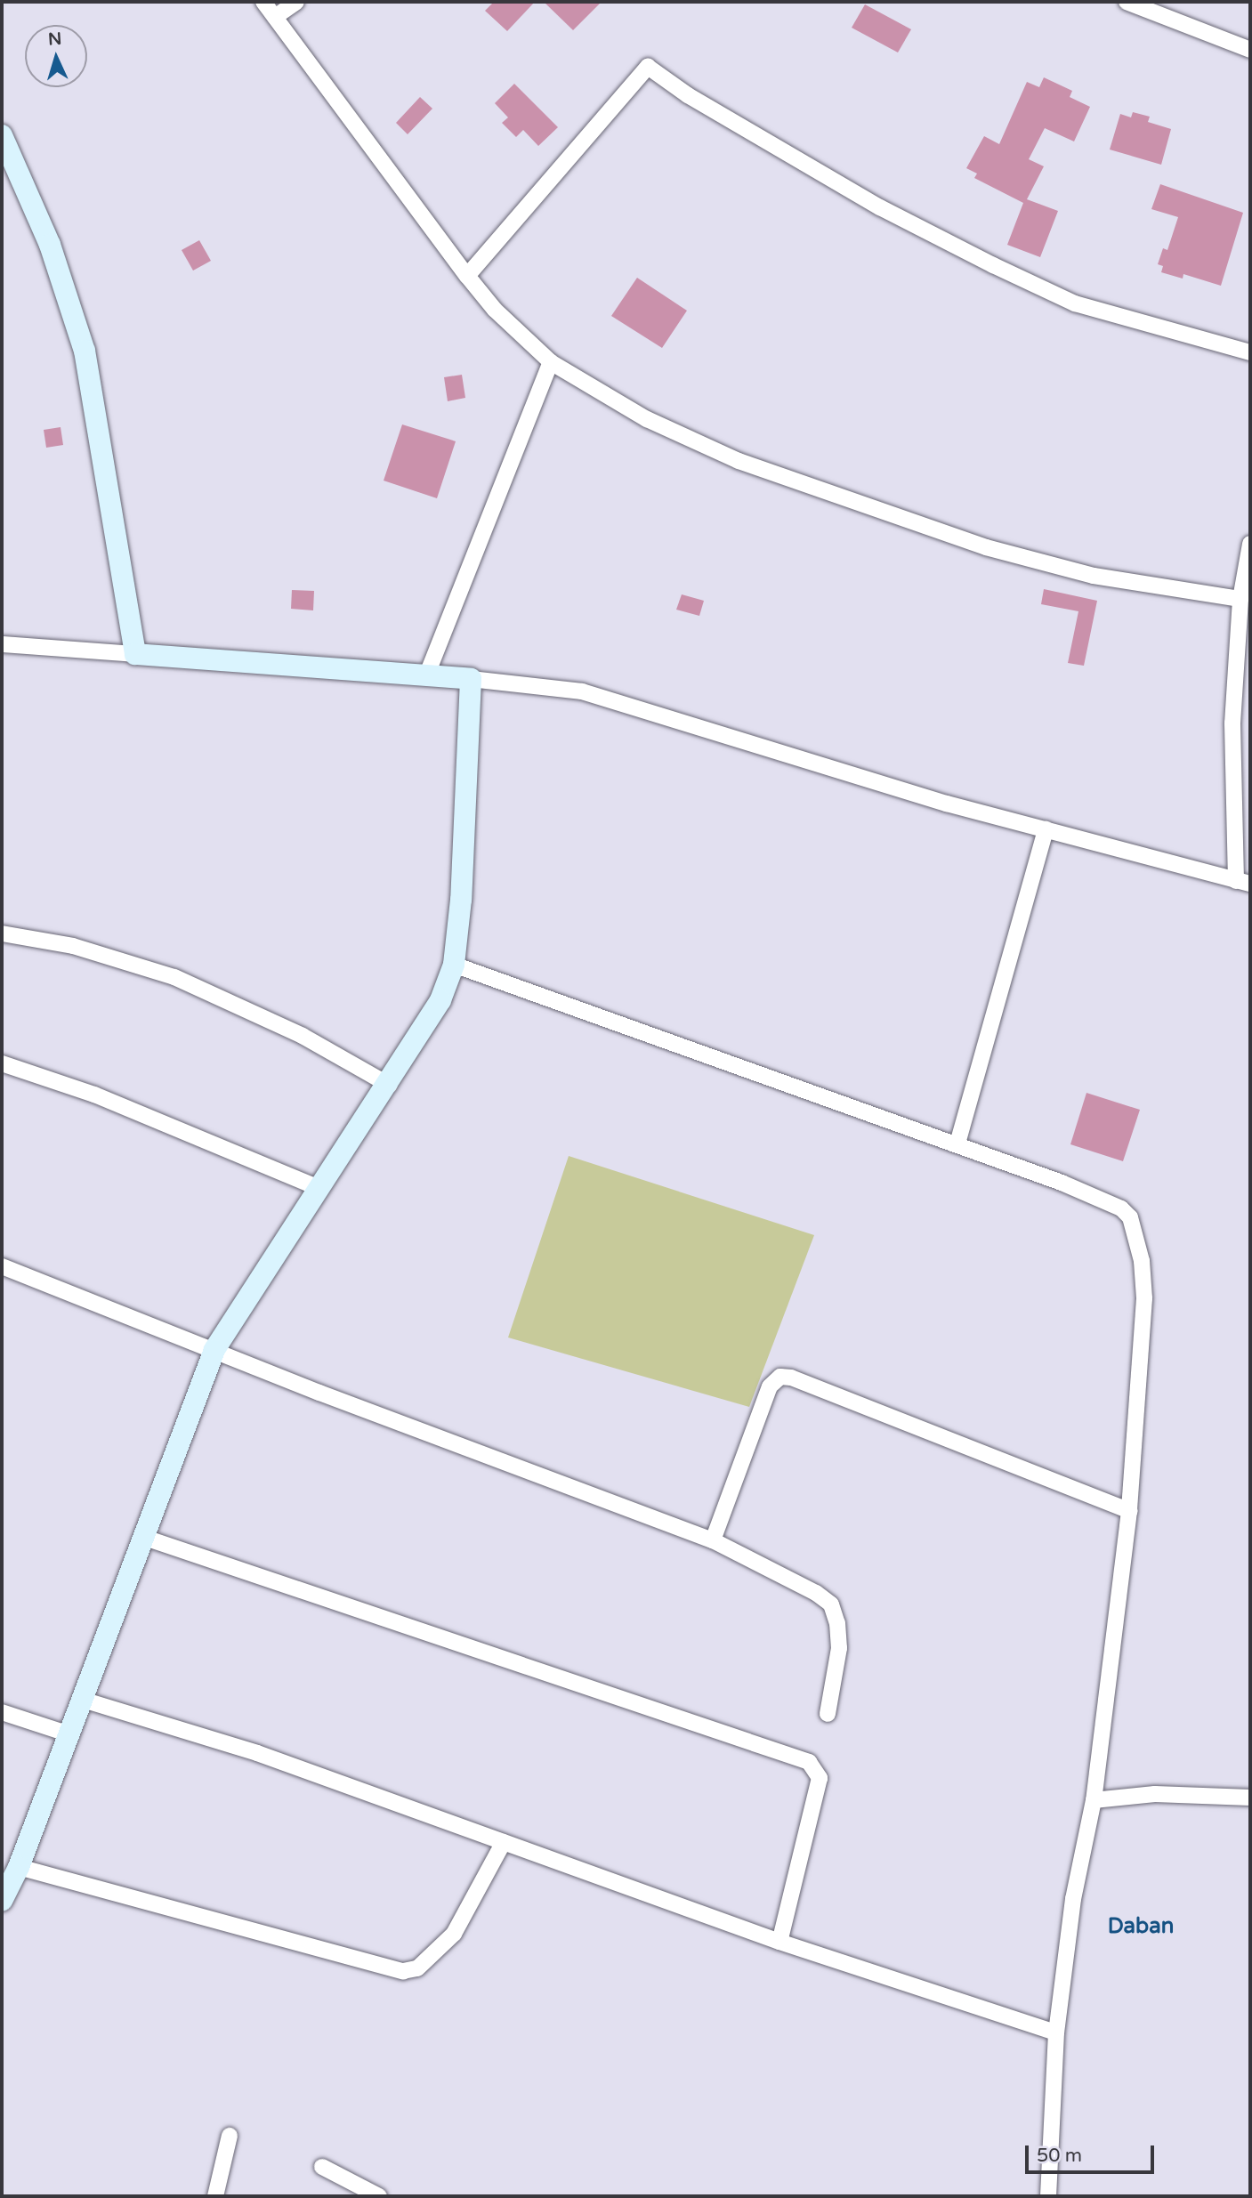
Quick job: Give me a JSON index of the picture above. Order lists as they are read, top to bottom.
{
  "districts": ["Daban"],
  "scale_bar": "50 m",
  "north": "top"
}
